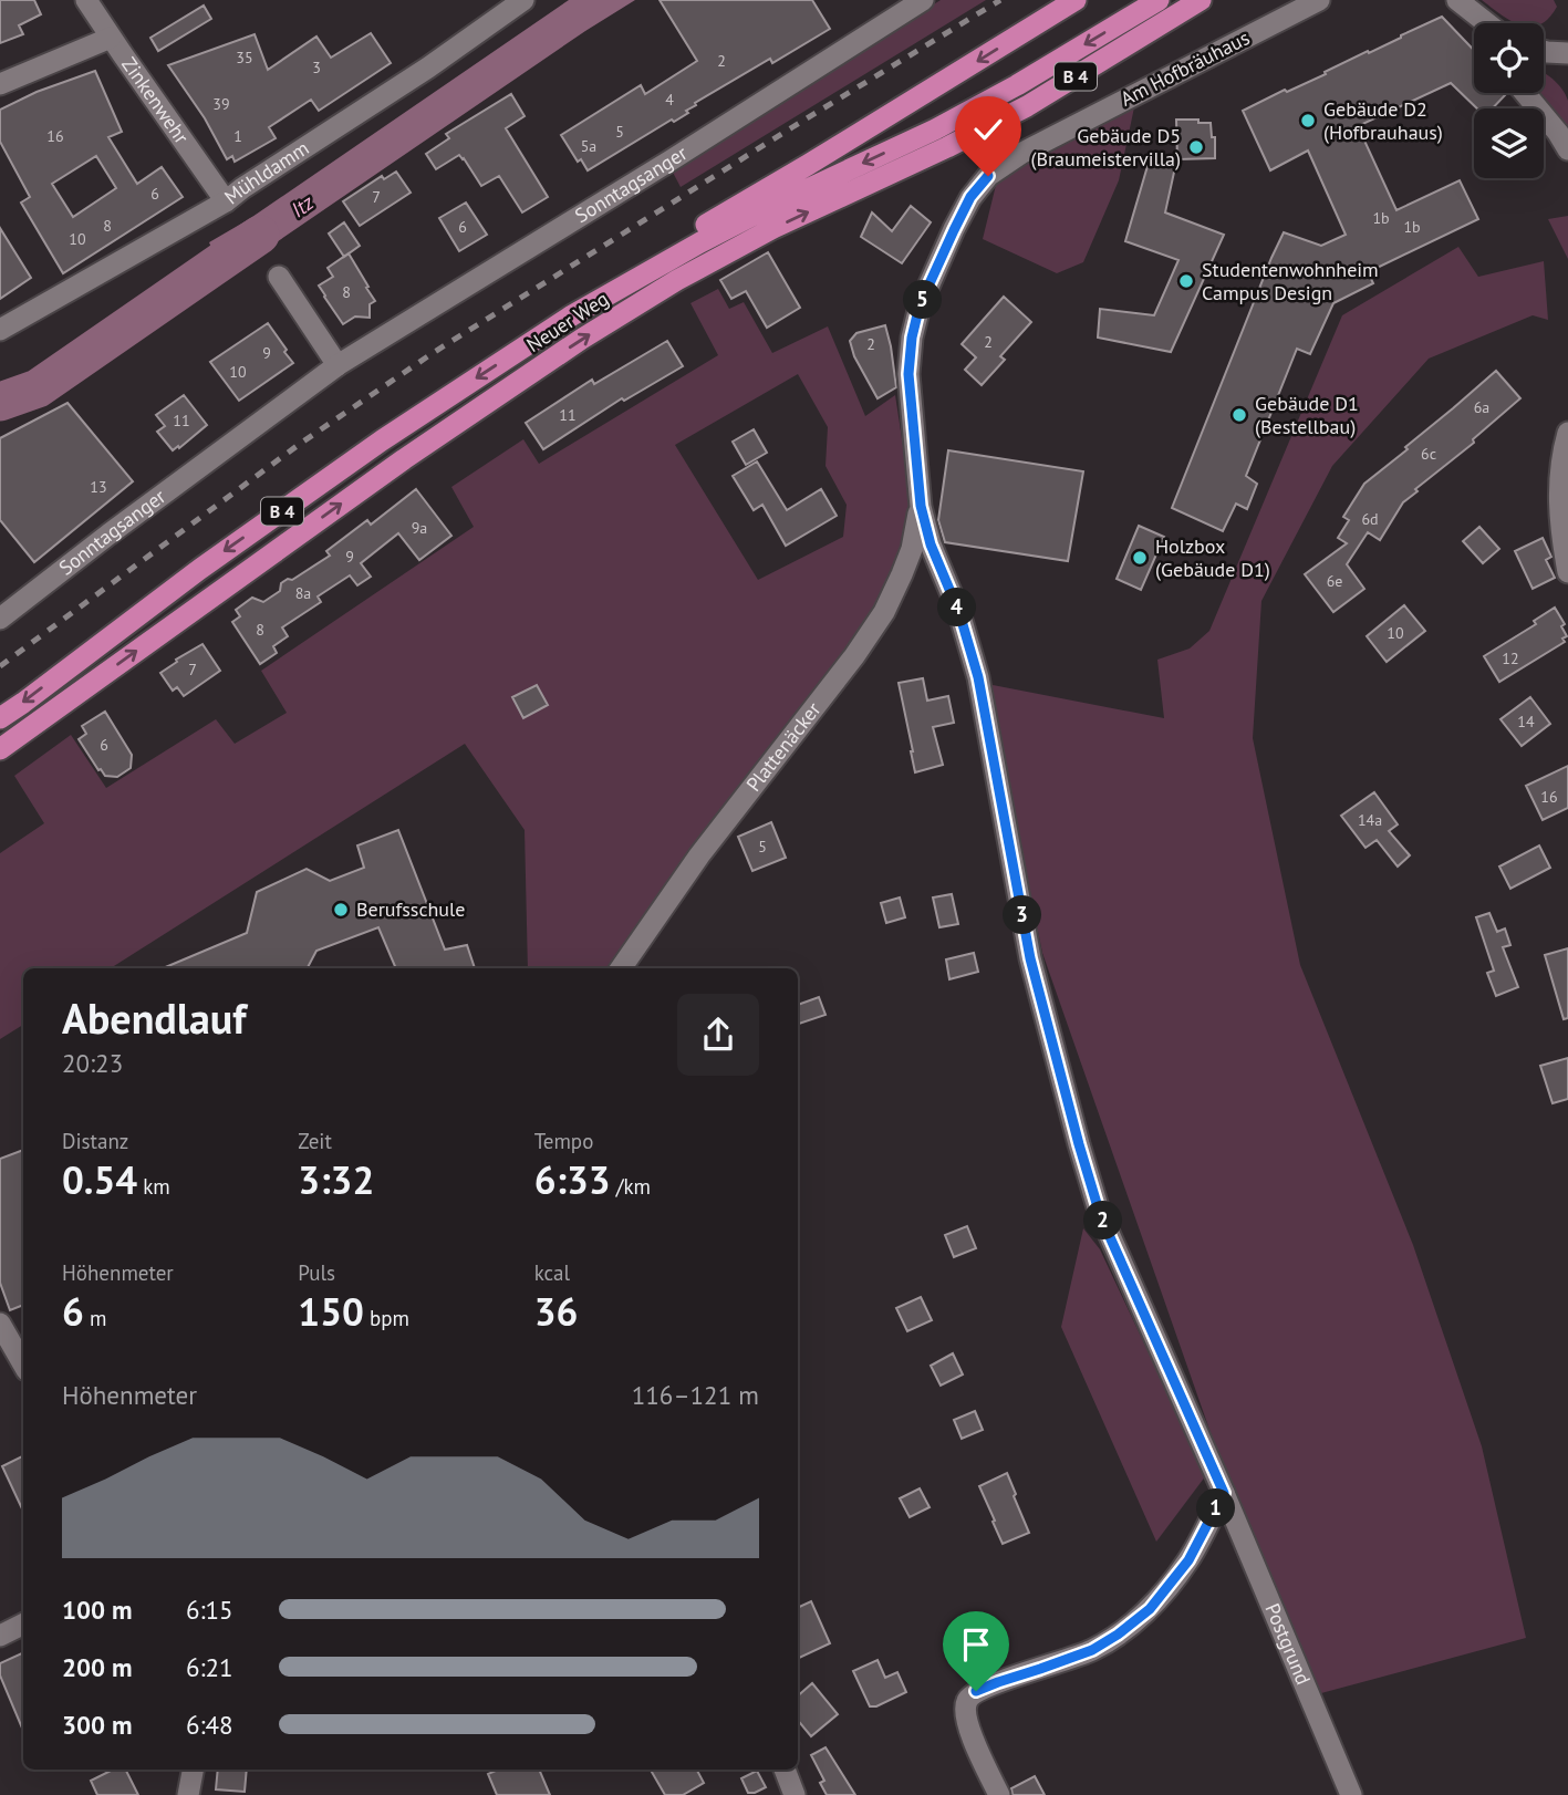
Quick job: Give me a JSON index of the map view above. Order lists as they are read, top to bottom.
{
  "streets": {
    "highway": ["B 4", "Neuer Weg"],
    "street": [
      "Am Hofbräuhaus",
      "Zinkenwehr",
      "Mühldamm",
      "Sonntagsanger",
      "Plattenäcker",
      "Postgrund"
    ]
  },
  "crossings": [
    ["Am Hofbräuhaus", "Postgrund"],
    ["Zinkenwehr", "Mühldamm"],
    ["Plattenäcker", "Postgrund"]
  ],
  "water": ["Itz"],
  "places": [
    "Gebäude D2 (Hofbrauhaus)",
    "Gebäude D5 (Braumeistervilla)",
    "Studentenwohnheim Campus Design",
    "Gebäude D1 (Bestellbau)",
    "Holzbox (Gebäude D1)",
    "Berufsschule"
  ],
  "house_numbers": [
    "35",
    "2",
    "3",
    "4",
    "39",
    "5",
    "16",
    "1",
    "5a",
    "6",
    "7",
    "1b",
    "8",
    "6",
    "1b",
    "10",
    "8",
    "2",
    "2",
    "9",
    "10",
    "6a",
    "11",
    "11",
    "6c",
    "13",
    "6d",
    "9a",
    "9",
    "6e",
    "8a",
    "8",
    "10",
    "12",
    "7",
    "14",
    "6",
    "16",
    "14a",
    "5"
  ],
  "page": {
    "pins": [
      "5",
      "4",
      "3",
      "2",
      "1"
    ],
    "heading": ["Abendlauf", "20:23"],
    "stats": [
      ["Distanz", "0.54 km"],
      ["Zeit", "3:32"],
      ["Tempo", "6:33 /km"],
      ["Höhenmeter", "6 m"],
      ["Puls", "150 bpm"],
      ["kcal", "36"]
    ],
    "chart": ["Höhenmeter", "116–121 m"],
    "list": [
      {
        "name": "100 m",
        "note": "6:15"
      },
      {
        "name": "200 m",
        "note": "6:21"
      },
      {
        "name": "300 m",
        "note": "6:48"
      }
    ]
  }
}
